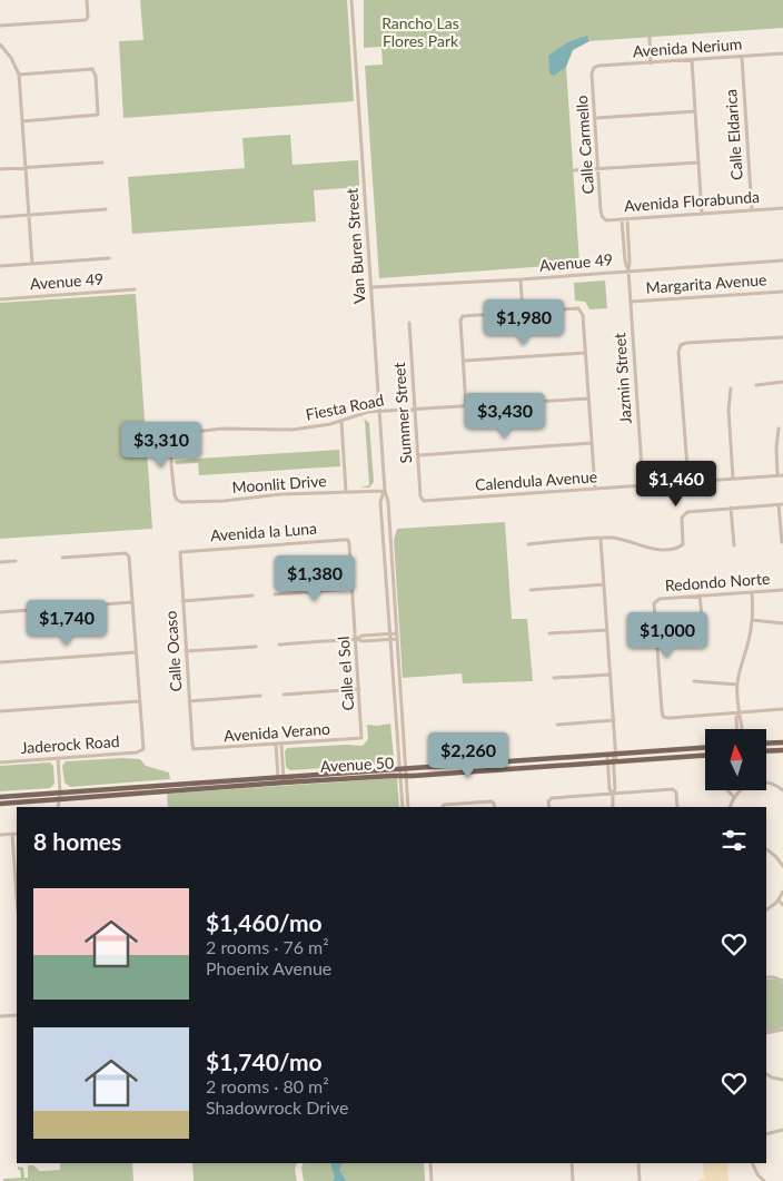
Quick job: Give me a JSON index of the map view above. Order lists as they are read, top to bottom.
{
  "streets": {
    "main road": ["Avenue 50"],
    "street": [
      "Avenida Nerium",
      "Calle Eldarica",
      "Calle Carmello",
      "Avenida Florabunda",
      "Van Buren Street",
      "Avenue 49",
      "Margarita Avenue",
      "Jazmin Street",
      "Fiesta Road",
      "Summer Street",
      "Calendula Avenue",
      "Moonlit Drive",
      "Avenida la Luna",
      "Redondo Norte",
      "Calle Ocaso",
      "Calle el Sol",
      "Avenida Verano",
      "Jaderock Road"
    ]
  },
  "crossings": [
    ["Avenida Nerium", "Calle Eldarica"],
    ["Avenida Nerium", "Calle Carmello"],
    ["Calle Eldarica", "Avenida Florabunda"],
    ["Calle Carmello", "Avenida Florabunda"],
    ["Avenida Florabunda", "Jazmin Street"],
    ["Van Buren Street", "Avenue 49"],
    ["Van Buren Street", "Fiesta Road"],
    ["Van Buren Street", "Moonlit Drive"],
    ["Van Buren Street", "Avenue 50"],
    ["Avenue 49", "Jazmin Street"],
    ["Margarita Avenue", "Jazmin Street"],
    ["Jazmin Street", "Calendula Avenue"],
    ["Fiesta Road", "Summer Street"],
    ["Fiesta Road", "Moonlit Drive"],
    ["Summer Street", "Calendula Avenue"],
    ["Avenida la Luna", "Calle Ocaso"],
    ["Avenida la Luna", "Calle el Sol"],
    ["Calle Ocaso", "Avenida Verano"],
    ["Calle el Sol", "Avenida Verano"]
  ],
  "parks": ["Rancho Las Flores Park"],
  "north": "top",
  "page": {
    "price": [
      "$1,980",
      "$3,430",
      "$3,310",
      "$1,460",
      "$1,380",
      "$1,740",
      "$1,000",
      "$2,260"
    ],
    "heading": "8 homes",
    "list": [
      {
        "name": "$1,460/mo",
        "note": "2 rooms · 76 m² · Phoenix Avenue"
      },
      {
        "name": "$1,740/mo",
        "note": "2 rooms · 80 m² · Shadowrock Drive"
      }
    ]
  }
}
